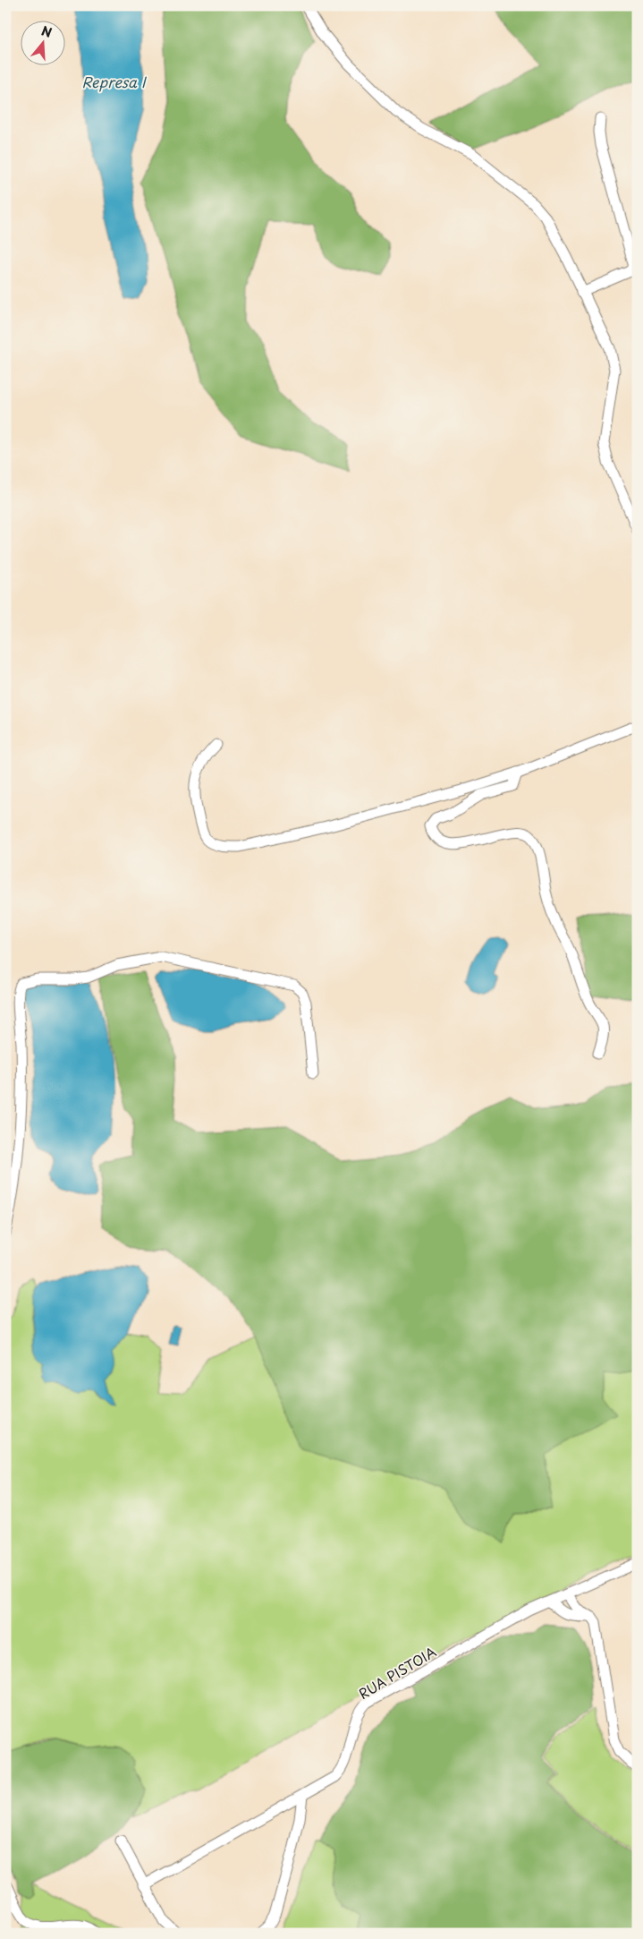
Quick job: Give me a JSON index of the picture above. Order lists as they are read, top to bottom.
{
  "streets": {
    "street": ["RUA PISTOIA"]
  },
  "water": ["Represa I"],
  "north": "top"
}
